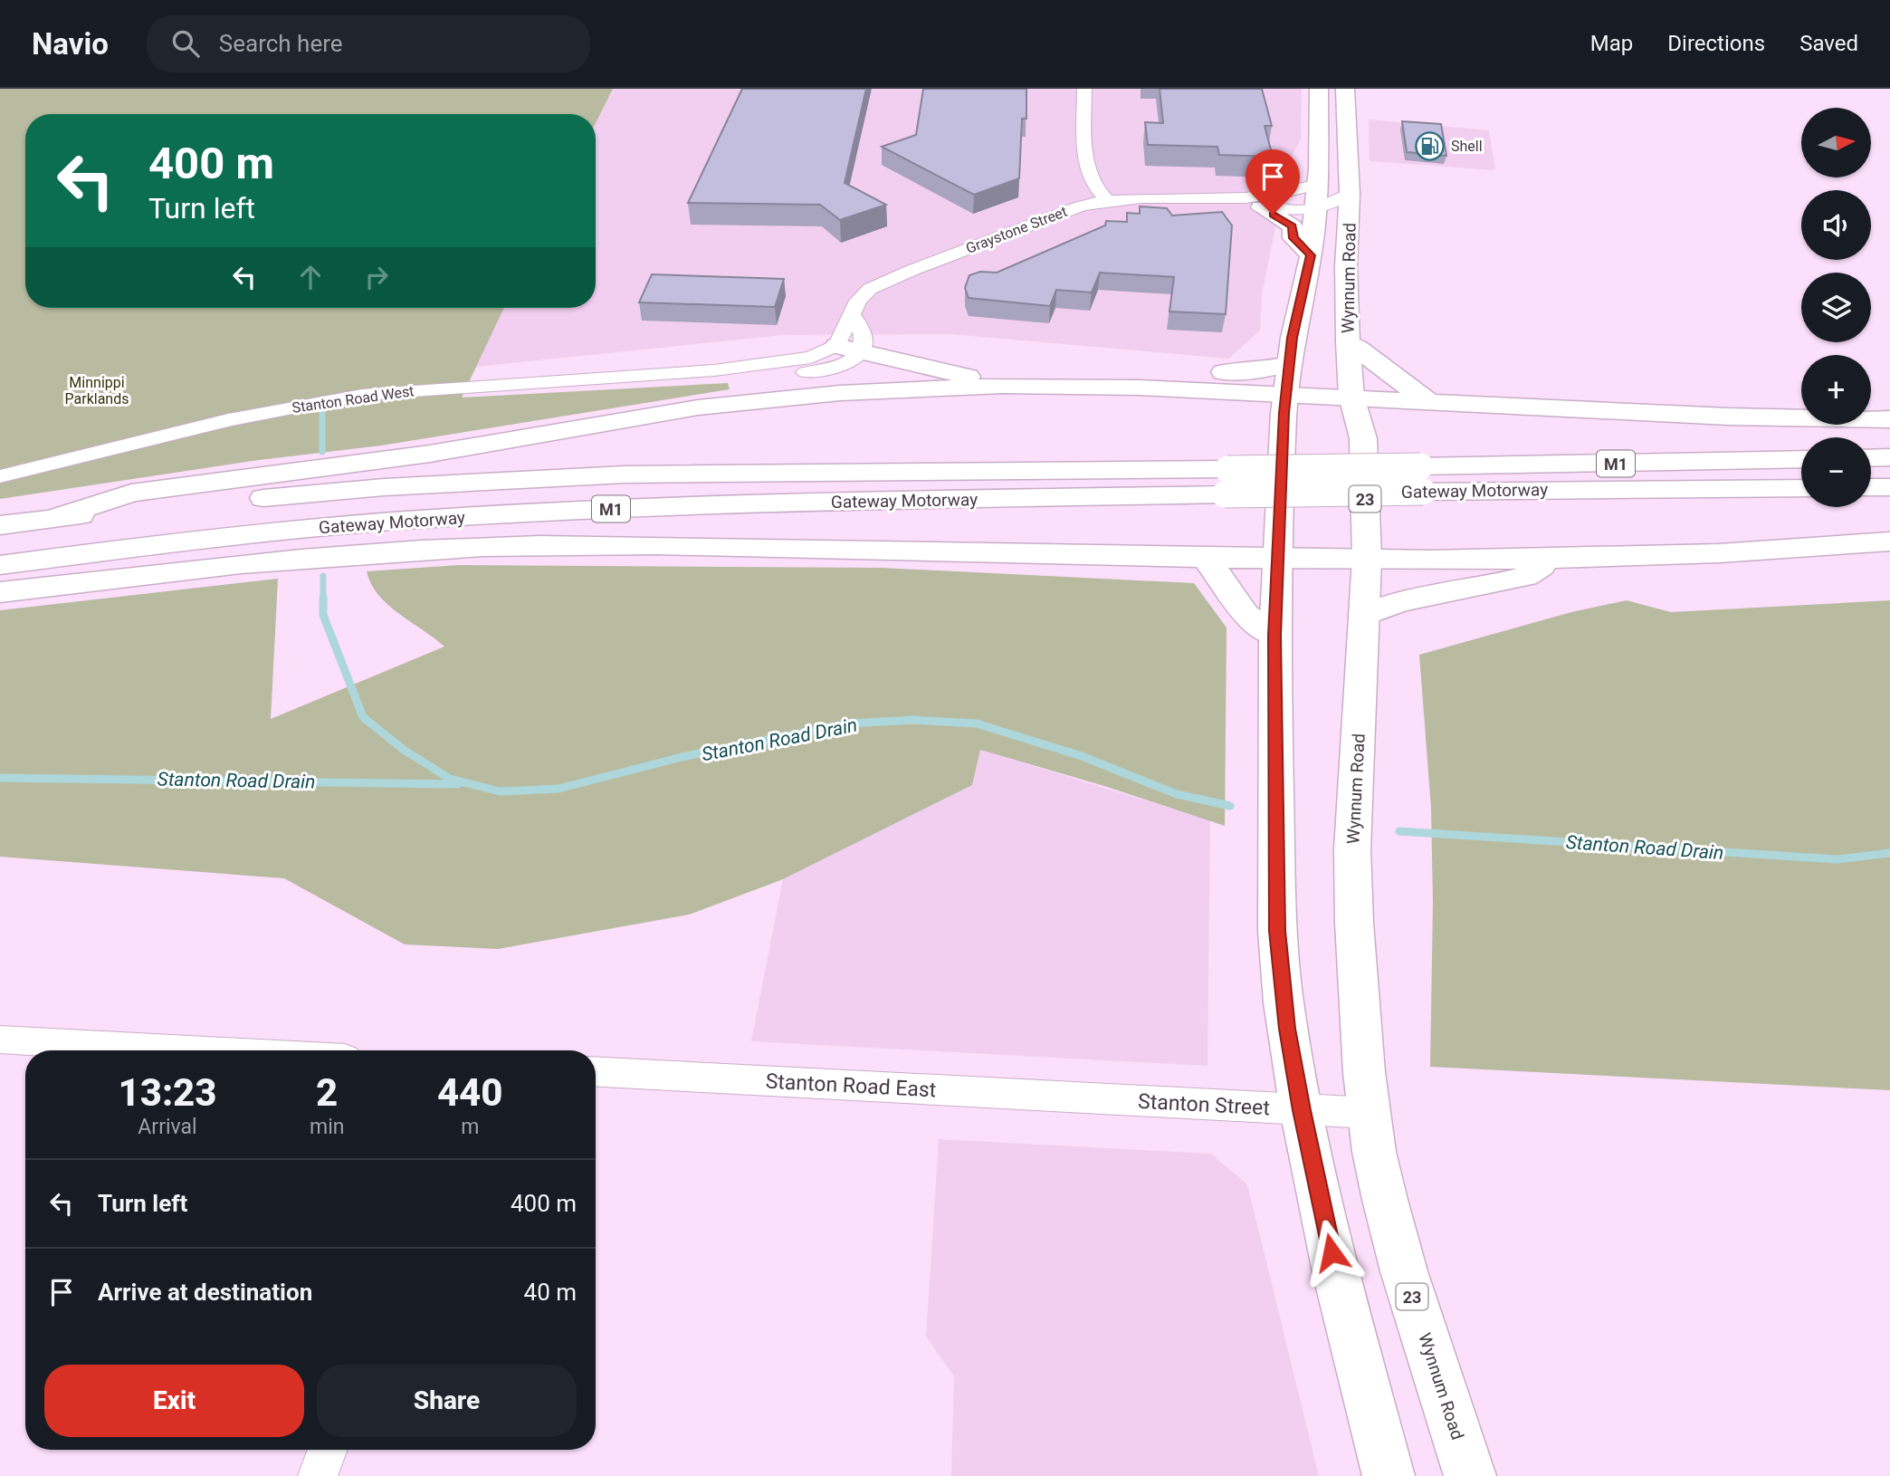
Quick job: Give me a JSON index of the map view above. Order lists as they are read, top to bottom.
{
  "streets": {
    "main road": [
      "Wynnum Road",
      "M1",
      "Gateway Motorway",
      "23"
    ],
    "street": [
      "Graystone Street",
      "Stanton Road West",
      "Stanton Road East",
      "Stanton Street"
    ]
  },
  "crossings": [
    ["Graystone Street", "Wynnum Road"],
    ["Graystone Street", "Stanton Road West"],
    ["Wynnum Road", "Stanton Street"],
    ["Stanton Road East", "Stanton Street"]
  ],
  "water": ["Stanton Road Drain"],
  "parks": ["Minnippi Parklands"],
  "places": {
    "fuel station": ["Shell"]
  },
  "north": "right",
  "page": {
    "header": "Navio",
    "search": "Search here",
    "nav": ["Map", "Directions", "Saved"],
    "map_buttons": ["+", "−"],
    "turn": ["400 m", "Turn left"],
    "eta": [
      "13:23",
      "Arrival",
      "2",
      "min",
      "440",
      "m"
    ],
    "list": [
      {
        "name": "Turn left",
        "value": "400 m"
      },
      {
        "name": "Arrive at destination",
        "value": "40 m"
      }
    ],
    "buttons": ["Exit", "Share"]
  }
}
